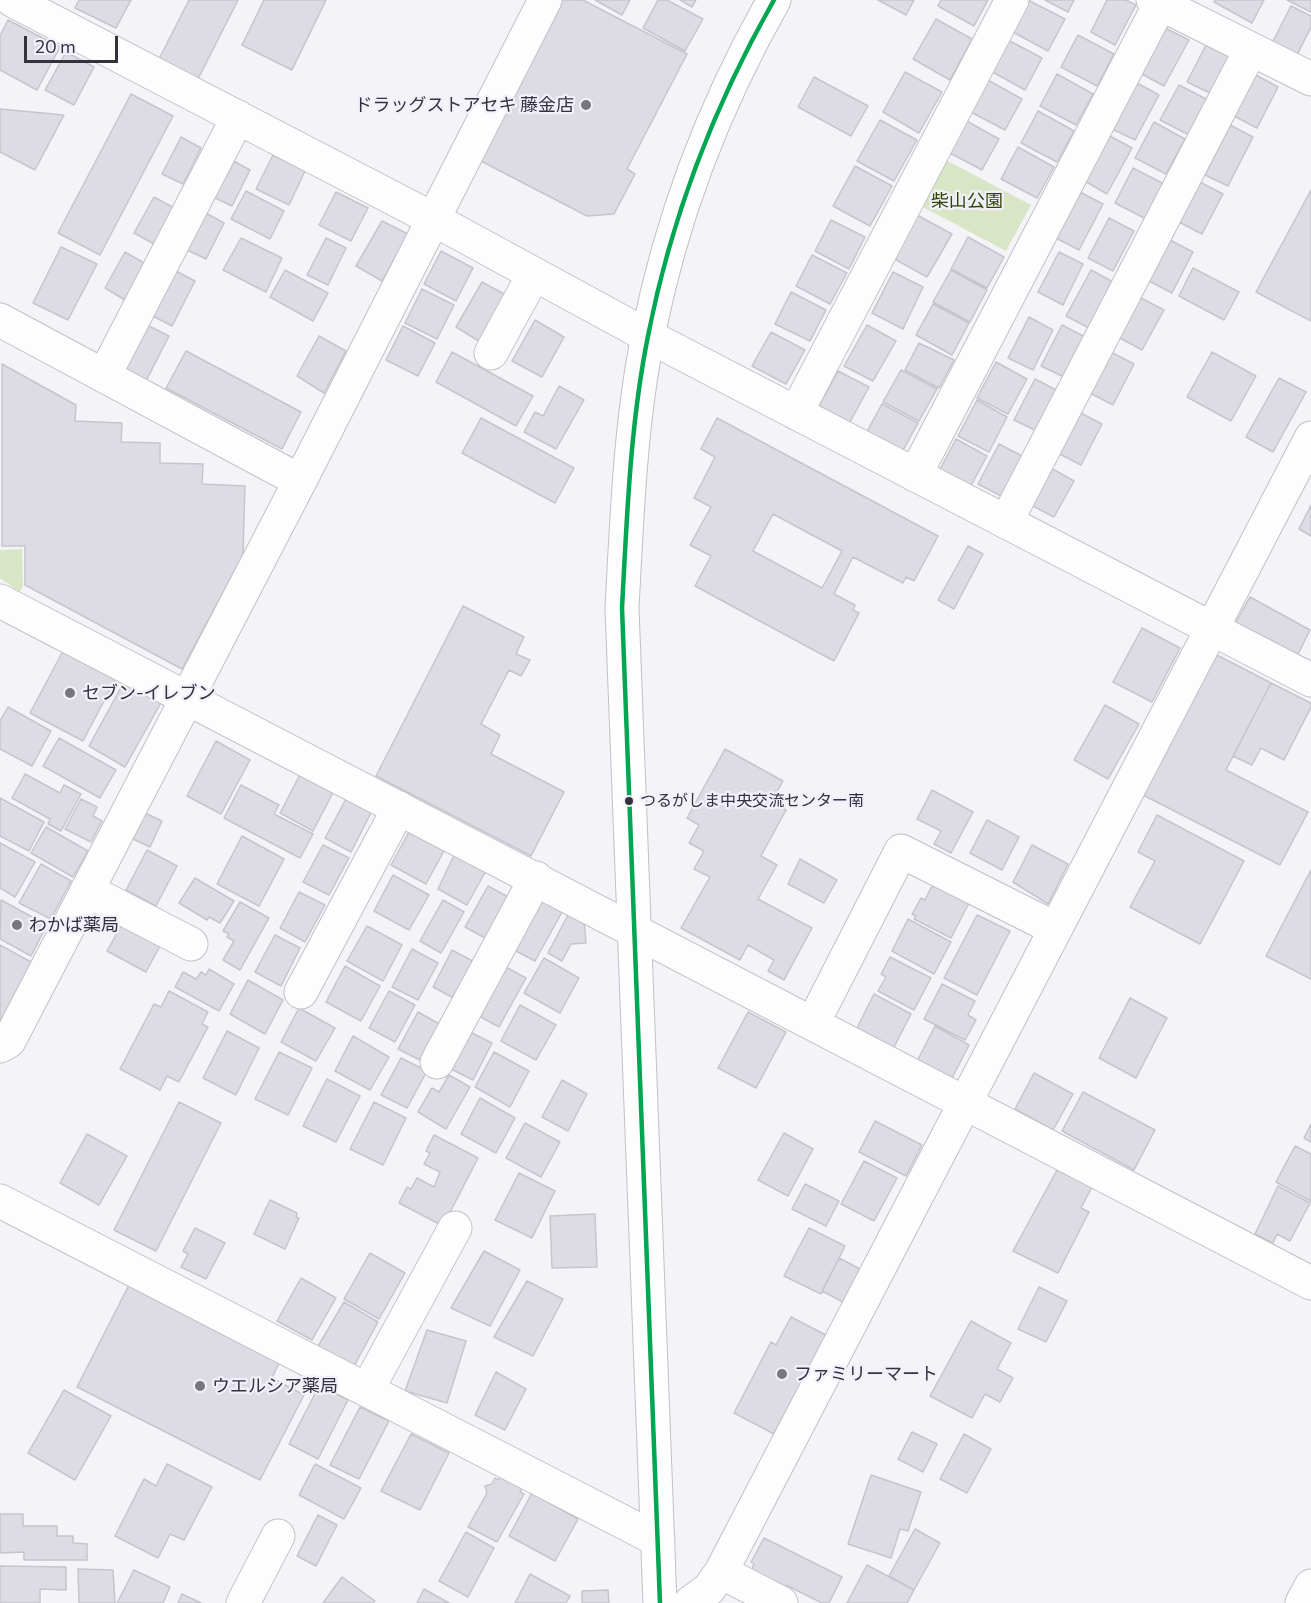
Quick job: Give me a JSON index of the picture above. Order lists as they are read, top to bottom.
{
  "parks": ["柴山公園"],
  "places": [
    "ドラッグストアセキ 藤金店",
    "セブン-イレブン",
    "つるがしま中央交流センター南",
    "わかば薬局",
    "ファミリーマート",
    "ウエルシア薬局"
  ],
  "scale_bar": "20 m"
}
